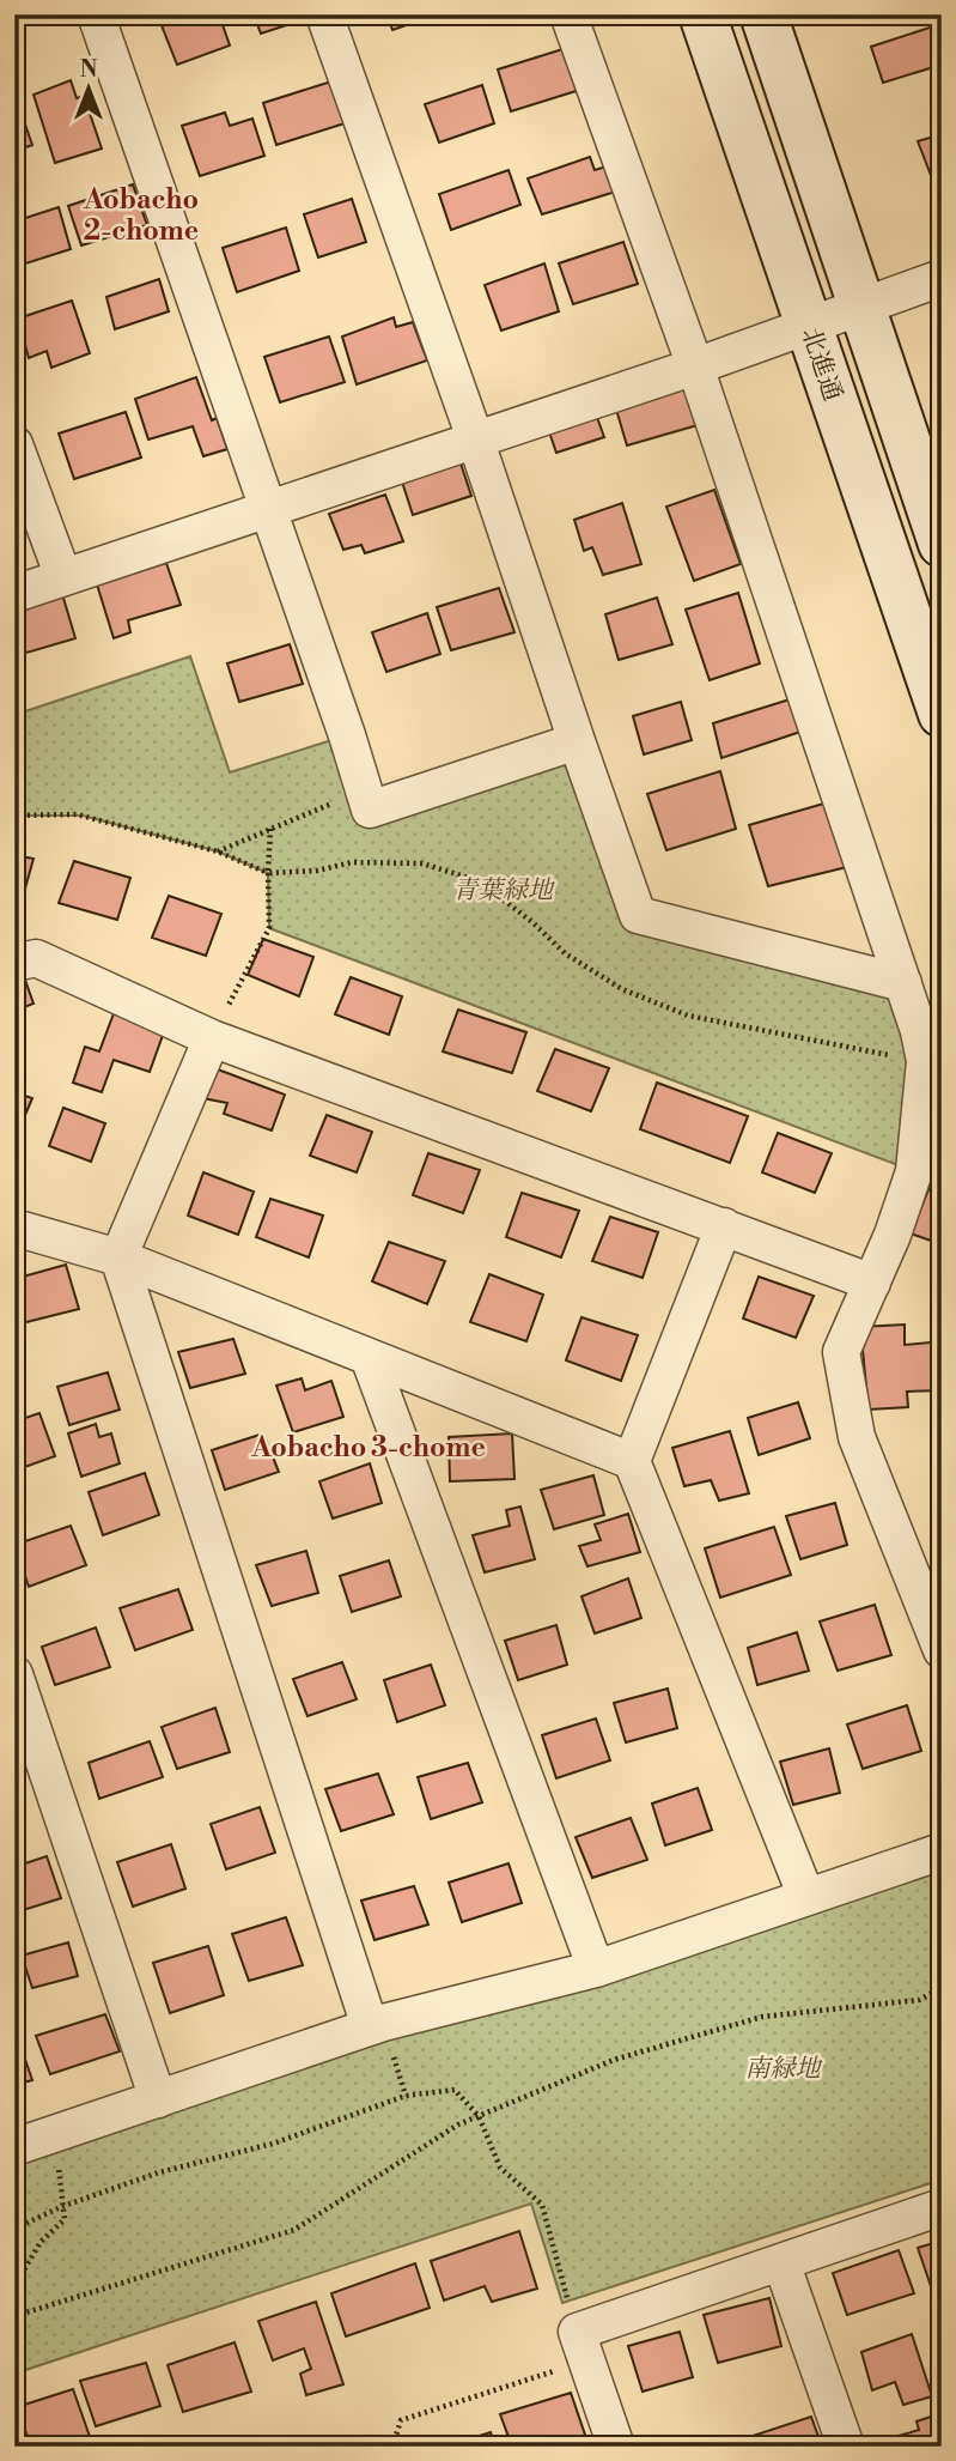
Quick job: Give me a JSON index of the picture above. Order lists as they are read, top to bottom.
{
  "streets": {
    "street": ["北進通"]
  },
  "districts": ["Aobacho 2-chome", "Aobacho 3-chome"],
  "parks": ["青葉緑地", "南緑地"],
  "north": "top"
}
